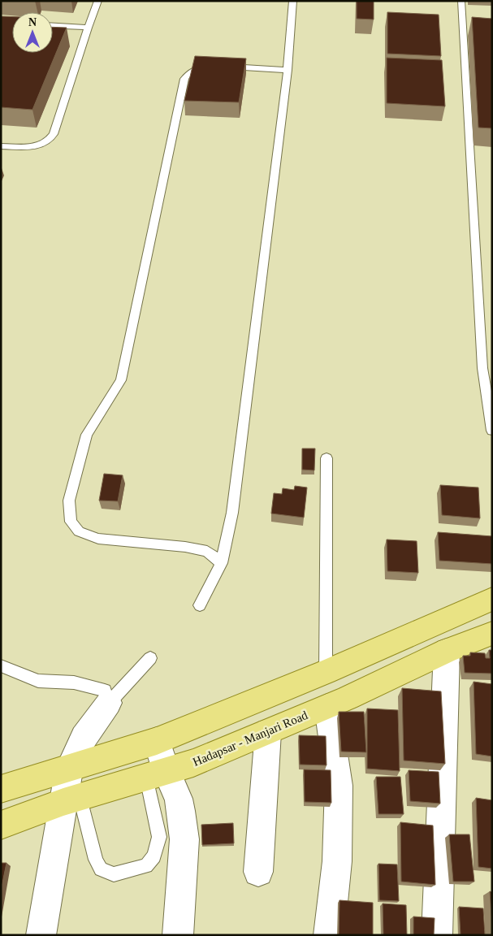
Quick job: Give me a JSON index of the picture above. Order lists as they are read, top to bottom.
{
  "streets": {
    "main road": ["Hadapsar - Manjari Road"]
  },
  "north": "top"
}
